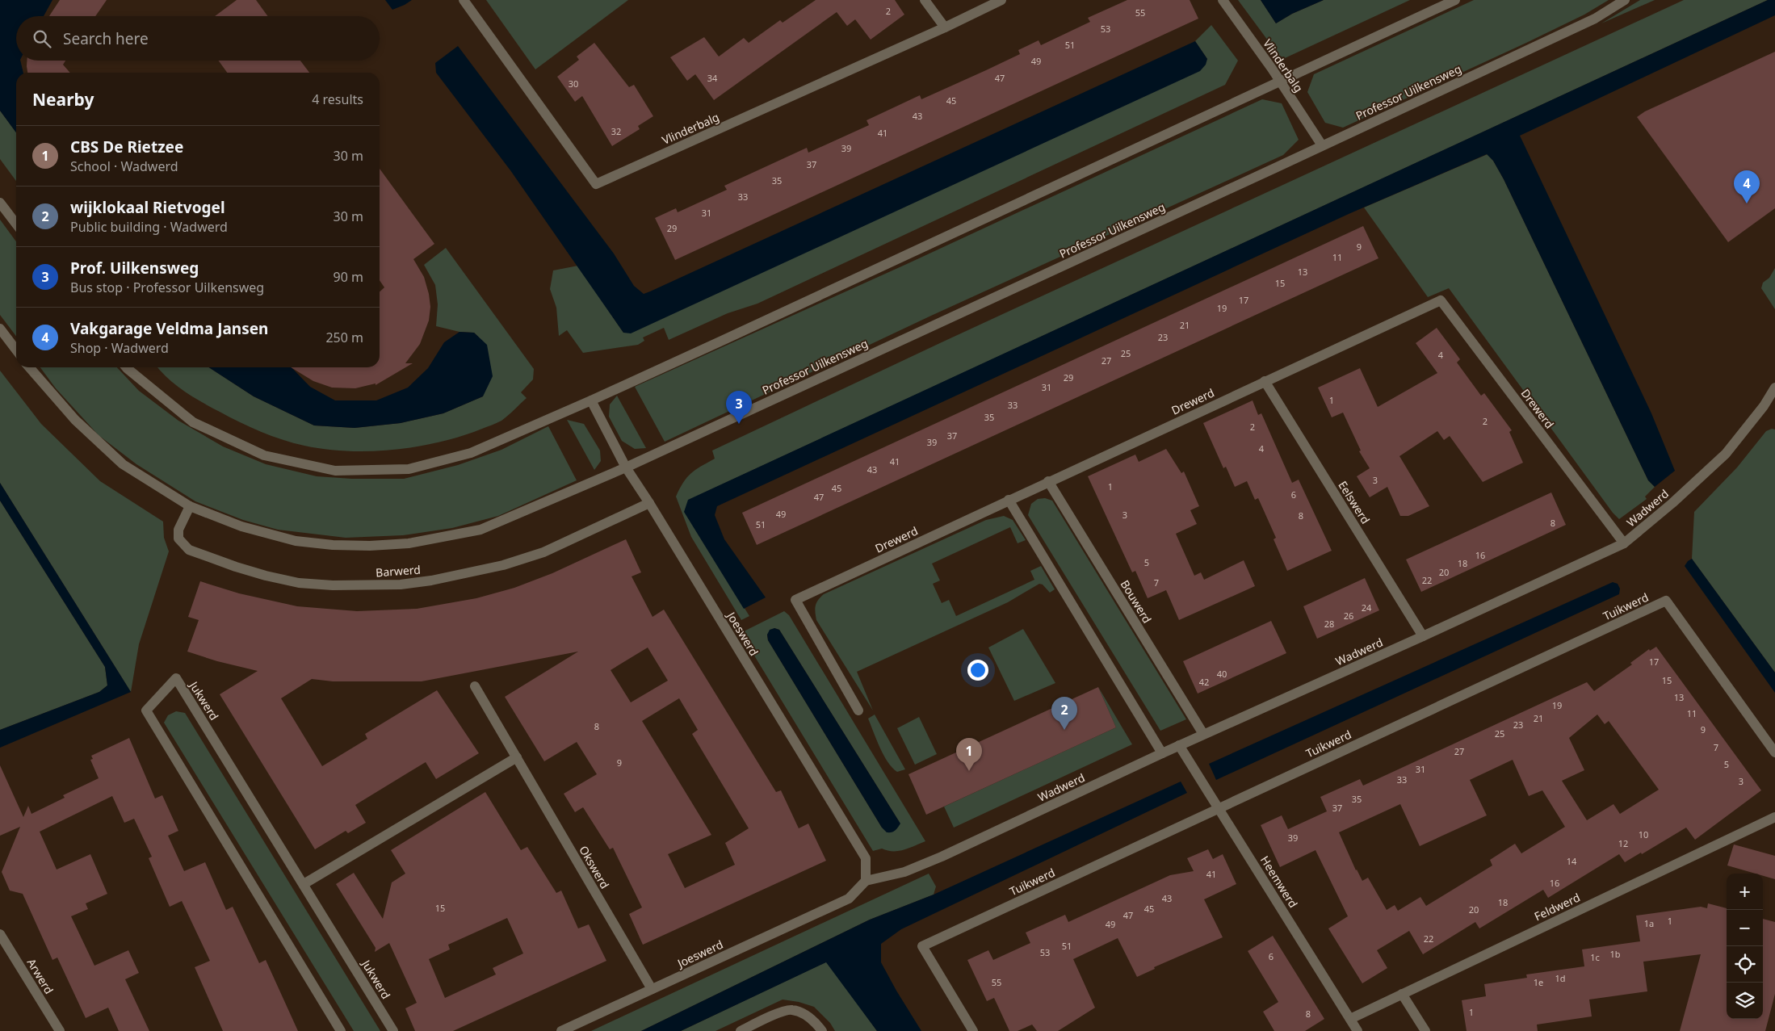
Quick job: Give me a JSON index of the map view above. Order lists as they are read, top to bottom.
{
  "streets": {
    "street": [
      "Vlinderbalg",
      "Professor Uilkensweg",
      "Drewerd",
      "Eelswerd",
      "Wadwerd",
      "Barwerd",
      "Bouwerd",
      "Tuikwerd",
      "Joeswerd",
      "Jukwerd",
      "Okswerd",
      "Heemwerd",
      "Feldwerd",
      "Arwerd"
    ]
  },
  "crossings": [
    ["Vlinderbalg", "Professor Uilkensweg"],
    ["Professor Uilkensweg", "Barwerd"],
    ["Professor Uilkensweg", "Joeswerd"],
    ["Drewerd", "Eelswerd"],
    ["Drewerd", "Wadwerd"],
    ["Drewerd", "Bouwerd"],
    ["Eelswerd", "Wadwerd"],
    ["Wadwerd", "Bouwerd"],
    ["Wadwerd", "Joeswerd"],
    ["Wadwerd", "Heemwerd"],
    ["Barwerd", "Joeswerd"],
    ["Tuikwerd", "Heemwerd"],
    ["Joeswerd", "Okswerd"],
    ["Heemwerd", "Feldwerd"]
  ],
  "house_numbers": [
    "2",
    "55",
    "53",
    "51",
    "49",
    "34",
    "47",
    "30",
    "45",
    "43",
    "32",
    "41",
    "39",
    "37",
    "35",
    "33",
    "31",
    "29",
    "9",
    "11",
    "13",
    "15",
    "17",
    "19",
    "21",
    "23",
    "25",
    "4",
    "27",
    "29",
    "31",
    "1",
    "33",
    "35",
    "2",
    "2",
    "37",
    "39",
    "4",
    "41",
    "43",
    "3",
    "1",
    "45",
    "6",
    "47",
    "49",
    "3",
    "8",
    "8",
    "51",
    "16",
    "5",
    "18",
    "20",
    "22",
    "7",
    "24",
    "26",
    "28",
    "17",
    "40",
    "15",
    "42",
    "13",
    "19",
    "11",
    "21",
    "23",
    "8",
    "9",
    "25",
    "7",
    "27",
    "9",
    "5",
    "31",
    "33",
    "3",
    "35",
    "37",
    "10",
    "39",
    "12",
    "14",
    "41",
    "16",
    "43",
    "18",
    "15",
    "45",
    "20",
    "47",
    "1",
    "1a",
    "49",
    "22",
    "51",
    "53",
    "1b",
    "6",
    "1c",
    "1d",
    "55",
    "1e",
    "1",
    "8"
  ],
  "page": {
    "search": "Search here",
    "heading": ["Nearby", "4 results"],
    "list": [
      {
        "mark": "1",
        "name": "CBS De Rietzee",
        "note": "School · Wadwerd",
        "value": "30 m"
      },
      {
        "mark": "2",
        "name": "wijklokaal Rietvogel",
        "note": "Public building · Wadwerd",
        "value": "30 m"
      },
      {
        "mark": "3",
        "name": "Prof. Uilkensweg",
        "note": "Bus stop · Professor Uilkensweg",
        "value": "90 m"
      },
      {
        "mark": "4",
        "name": "Vakgarage Veldma Jansen",
        "note": "Shop · Wadwerd",
        "value": "250 m"
      }
    ],
    "pins": [
      "4",
      "3",
      "2",
      "1"
    ],
    "map_buttons": ["+", "−"]
  }
}
